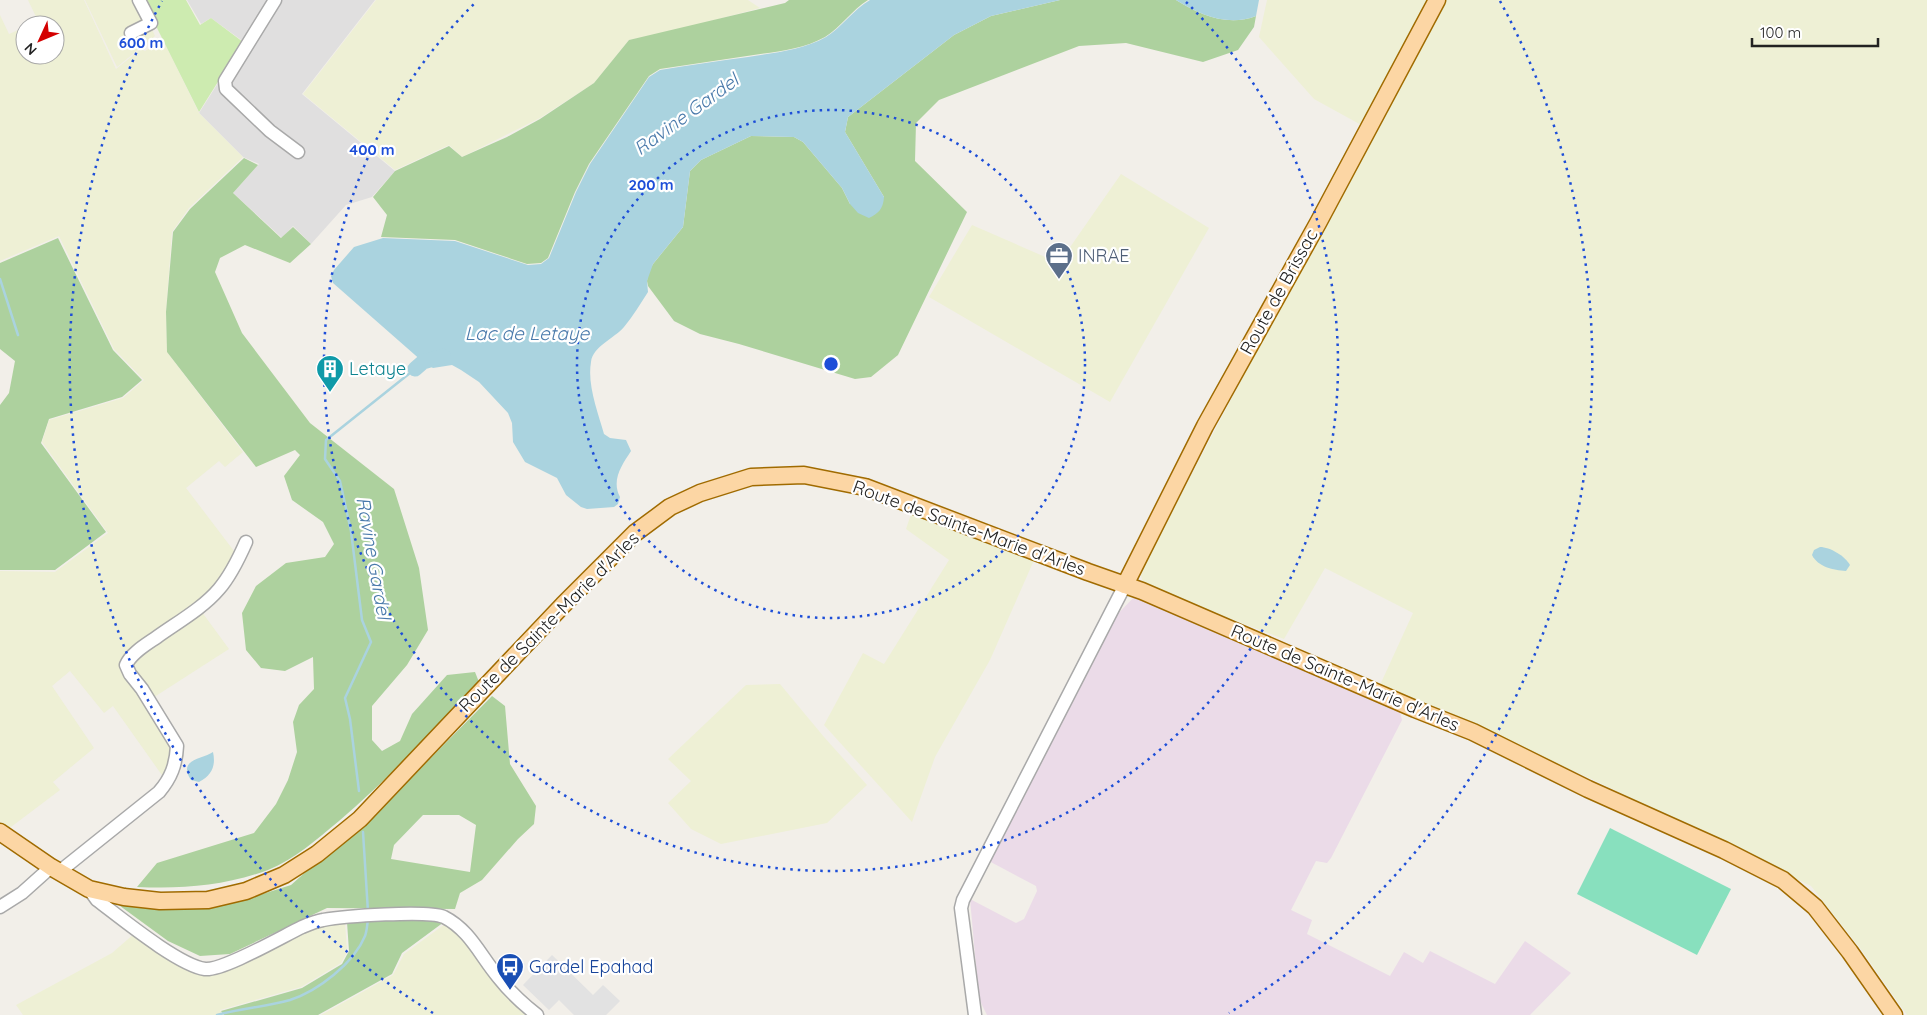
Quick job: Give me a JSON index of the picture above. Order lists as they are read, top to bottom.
{
  "streets": {
    "main road": ["Route de Brissac", "Route de Sainte-Marie d'Arles"]
  },
  "crossings": [
    ["Route de Brissac", "Route de Sainte-Marie d'Arles"]
  ],
  "water": ["Ravine Gardel", "Lac de Letaye"],
  "places": {
    "office": ["INRAE"],
    "building": ["Letaye"],
    "bus stop": ["Gardel Epahad"]
  },
  "scale_bar": "100 m",
  "north": "bottom left",
  "rings": ["600 m", "400 m", "200 m"]
}
